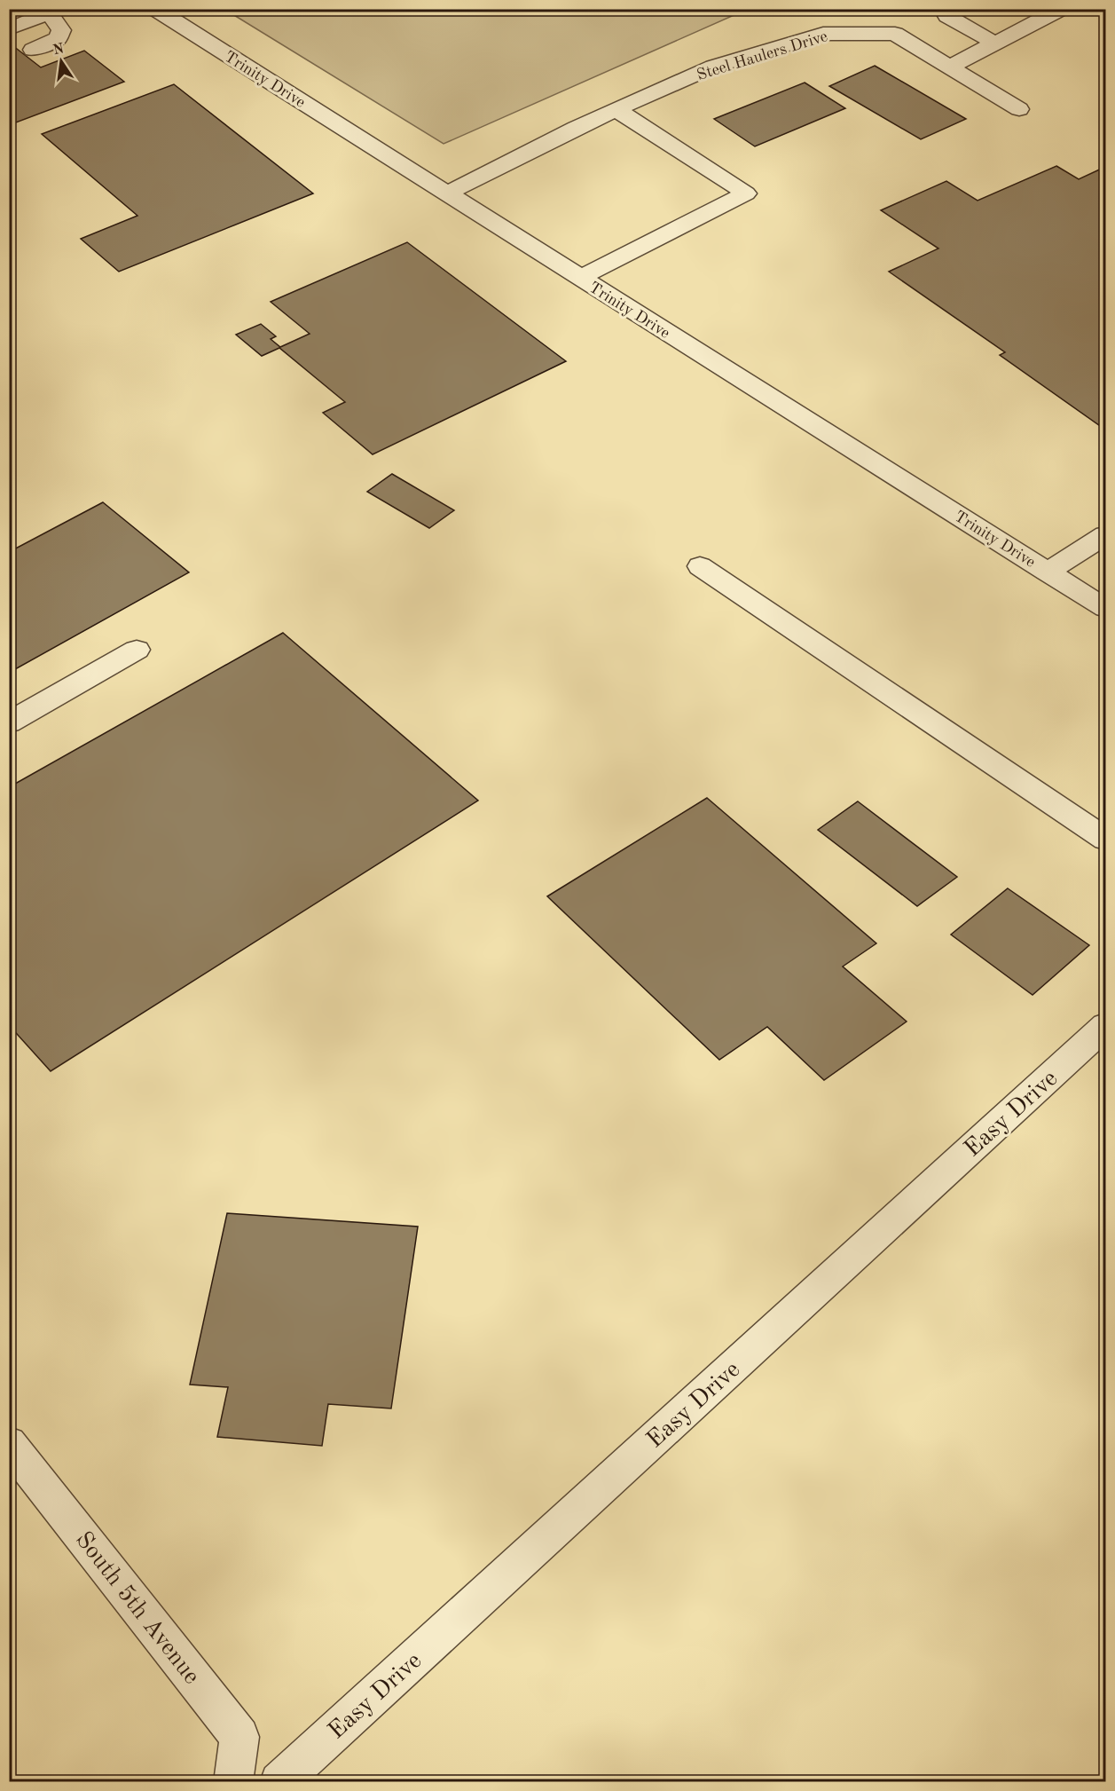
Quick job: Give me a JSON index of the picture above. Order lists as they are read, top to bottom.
{
  "streets": {
    "street": [
      "Steel Haulers Drive",
      "Trinity Drive",
      "Easy Drive",
      "South 5th Avenue"
    ]
  },
  "crossings": [
    ["Steel Haulers Drive", "Trinity Drive"]
  ],
  "north": "top"
}
